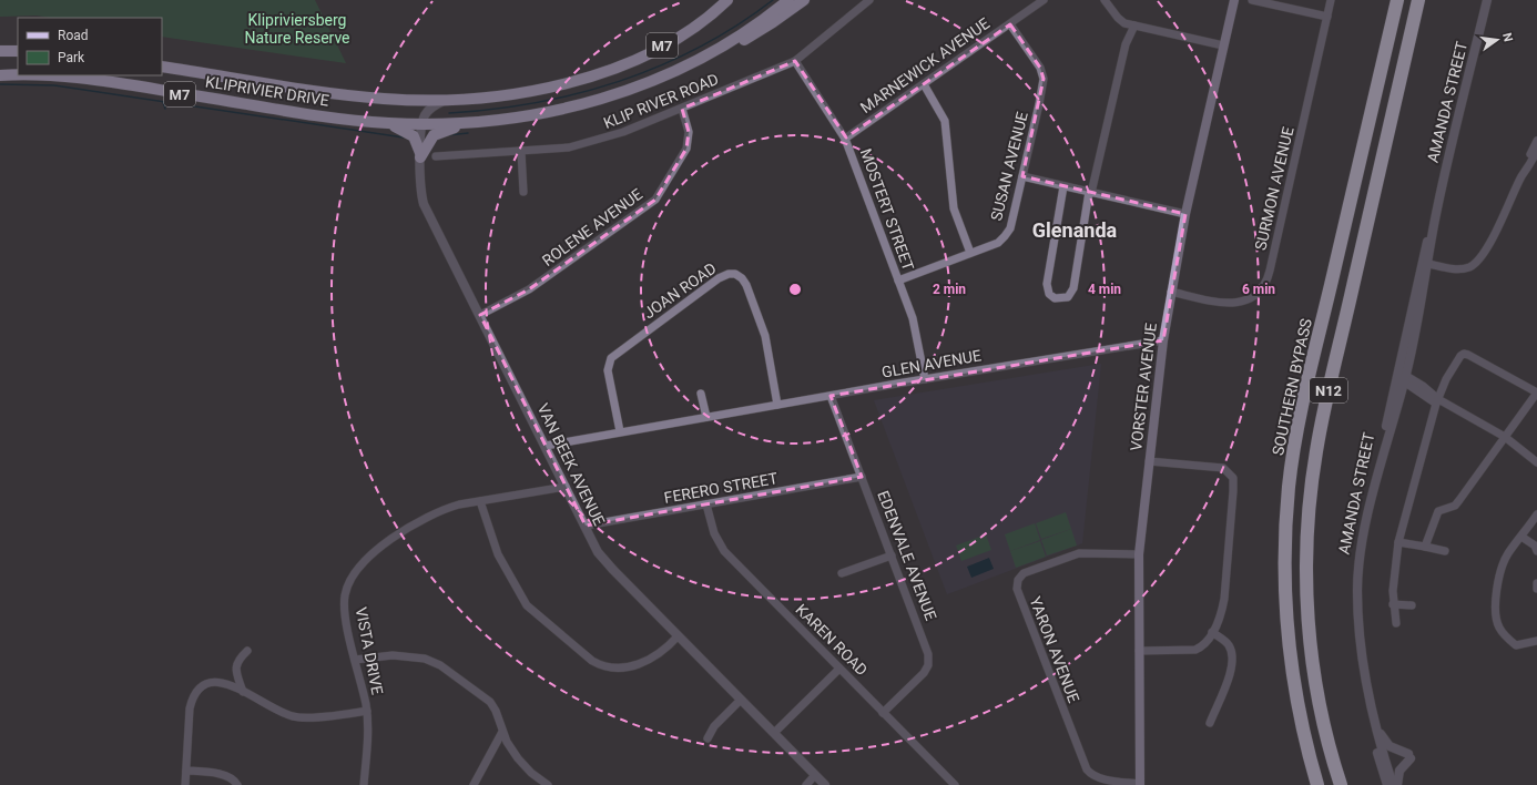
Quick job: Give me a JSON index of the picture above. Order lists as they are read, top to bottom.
{
  "streets": {
    "highway": ["SOUTHERN BYPASS", "N12"],
    "main road": ["M7", "KLIPRIVIER DRIVE", "VORSTER AVENUE"],
    "street": [
      "MARNEWICK AVENUE",
      "KLIP RIVER ROAD",
      "AMANDA STREET",
      "SUSAN AVENUE",
      "SURMON AVENUE",
      "MOSTERT STREET",
      "ROLENE AVENUE",
      "JOAN ROAD",
      "GLEN AVENUE",
      "VAN BEEK AVENUE",
      "FERERO STREET",
      "EDENVALE AVENUE",
      "KAREN ROAD",
      "YARON AVENUE",
      "VISTA DRIVE"
    ]
  },
  "crossings": [
    ["M7", "KLIPRIVIER DRIVE"],
    ["M7", "VAN BEEK AVENUE"],
    ["MARNEWICK AVENUE", "SUSAN AVENUE"],
    ["MARNEWICK AVENUE", "MOSTERT STREET"],
    ["KLIPRIVIER DRIVE", "VAN BEEK AVENUE"],
    ["KLIP RIVER ROAD", "MOSTERT STREET"],
    ["KLIP RIVER ROAD", "ROLENE AVENUE"],
    ["SUSAN AVENUE", "MOSTERT STREET"],
    ["SURMON AVENUE", "VORSTER AVENUE"],
    ["MOSTERT STREET", "GLEN AVENUE"],
    ["ROLENE AVENUE", "VAN BEEK AVENUE"],
    ["JOAN ROAD", "GLEN AVENUE"],
    ["GLEN AVENUE", "VORSTER AVENUE"],
    ["GLEN AVENUE", "VAN BEEK AVENUE"],
    ["GLEN AVENUE", "EDENVALE AVENUE"],
    ["VORSTER AVENUE", "YARON AVENUE"],
    ["VAN BEEK AVENUE", "FERERO STREET"],
    ["VAN BEEK AVENUE", "VISTA DRIVE"],
    ["FERERO STREET", "EDENVALE AVENUE"],
    ["FERERO STREET", "KAREN ROAD"],
    ["EDENVALE AVENUE", "KAREN ROAD"]
  ],
  "districts": ["Glenanda"],
  "parks": ["Klipriviersberg Nature Reserve"],
  "legend": ["Road", "Park"],
  "north": "right",
  "rings": ["2 min", "4 min", "6 min"]
}
